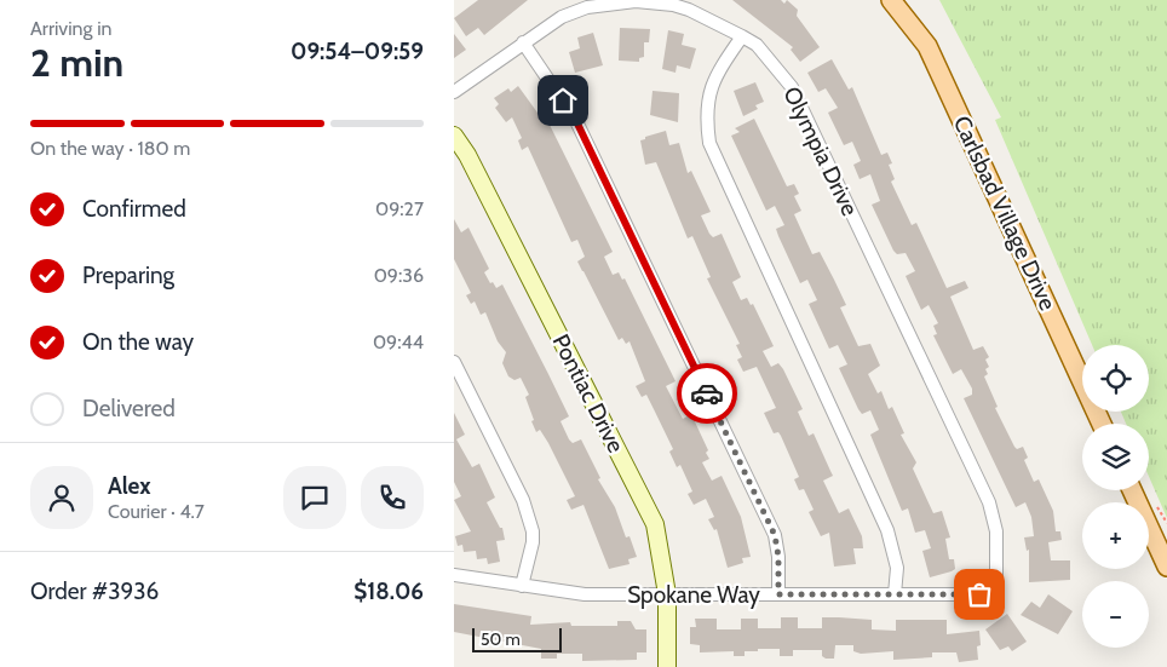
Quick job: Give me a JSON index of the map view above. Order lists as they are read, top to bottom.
{
  "streets": {
    "main road": ["Carlsbad Village Drive", "Pontiac Drive"],
    "street": ["Olympia Drive", "Spokane Way"]
  },
  "crossings": [
    ["Olympia Drive", "Spokane Way"],
    ["Pontiac Drive", "Spokane Way"]
  ],
  "scale_bar": "50 m",
  "page": {
    "heading": ["2 min", "Arriving in", "09:54–09:59"],
    "panel": [
      "Alex",
      "Courier · 4.7",
      "Order #3936",
      "$18.06"
    ],
    "bar": "On the way · 180 m",
    "list": [
      ["Confirmed", "09:27"],
      ["Preparing", "09:36"],
      ["On the way", "09:44"],
      "Delivered"
    ],
    "map_buttons": ["+", "−"],
    "scale": "50 m"
  }
}
